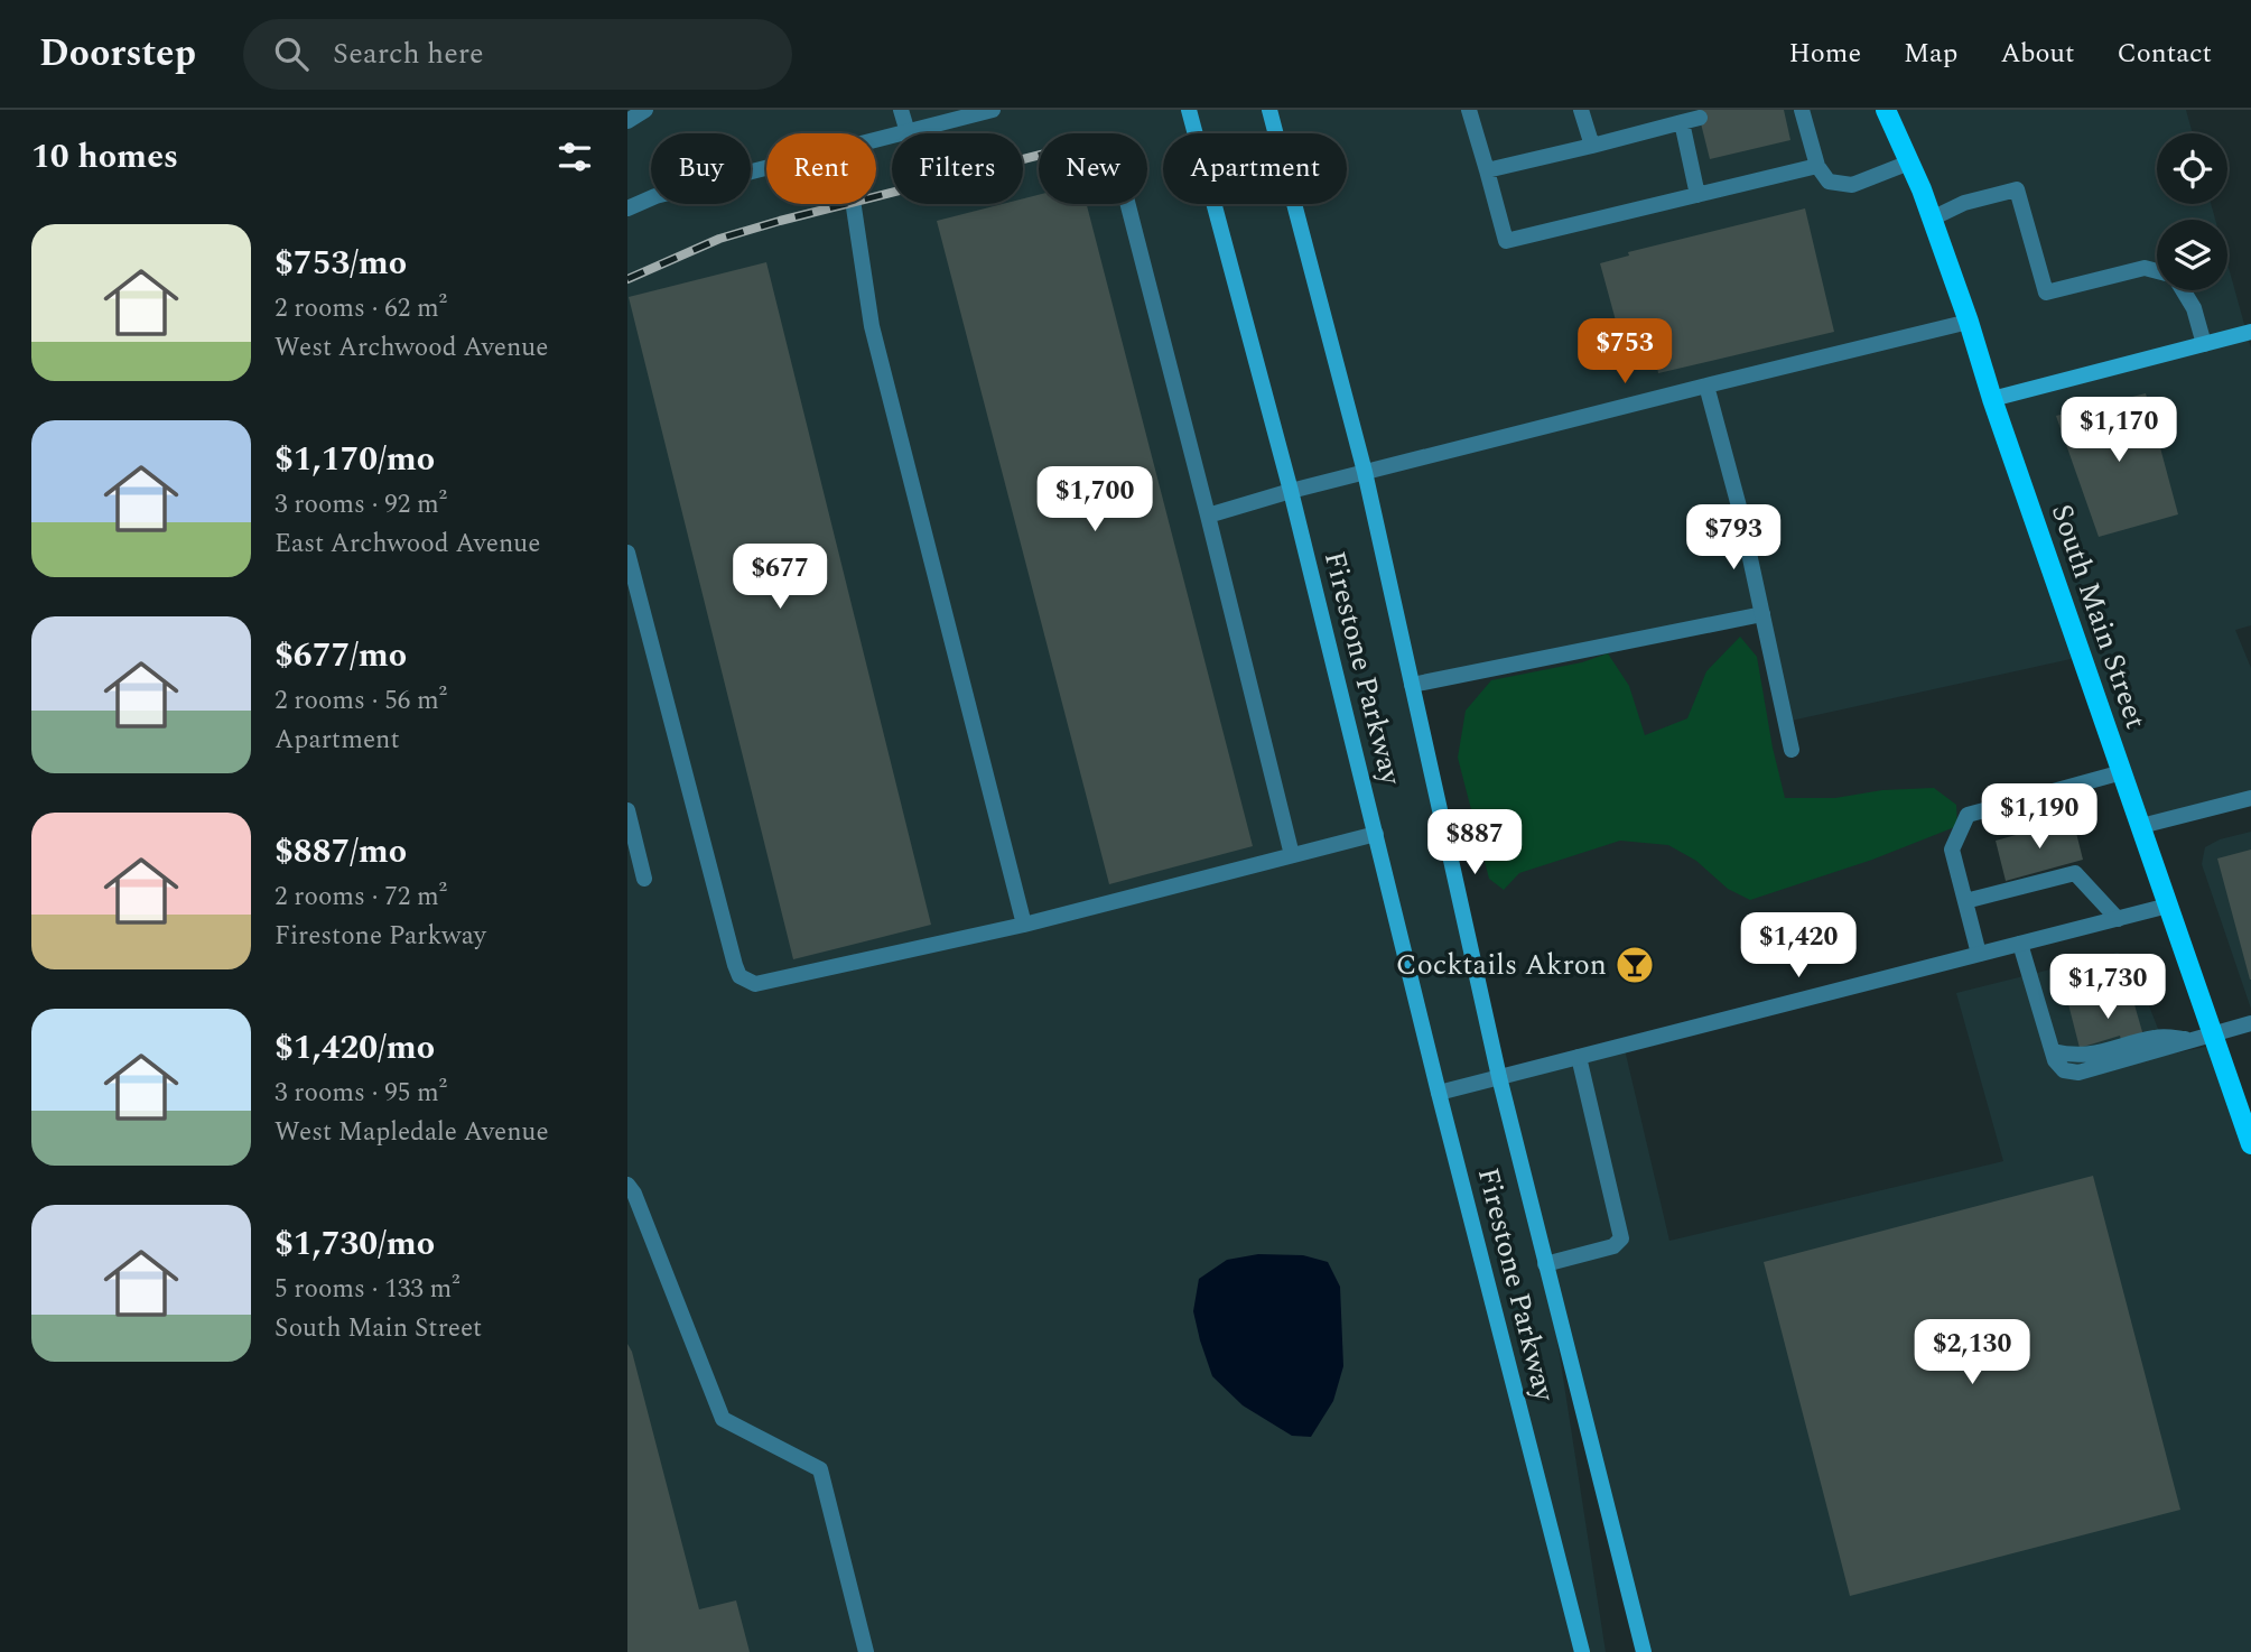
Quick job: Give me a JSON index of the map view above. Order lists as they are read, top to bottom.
{
  "streets": {
    "main road": ["South Main Street"],
    "street": ["Firestone Parkway"]
  },
  "places": {
    "bar": ["Cocktails Akron"]
  },
  "page": {
    "header": "Doorstep",
    "search": "Search here",
    "nav": [
      "Home",
      "Map",
      "About",
      "Contact"
    ],
    "heading": "10 homes",
    "chip": [
      "Buy",
      "Rent",
      "Filters",
      "New",
      "Apartment"
    ],
    "list": [
      {
        "name": "$753/mo",
        "note": "2 rooms · 62 m² · West Archwood Avenue"
      },
      {
        "name": "$1,170/mo",
        "note": "3 rooms · 92 m² · East Archwood Avenue"
      },
      {
        "name": "$677/mo",
        "note": "2 rooms · 56 m² · Apartment"
      },
      {
        "name": "$887/mo",
        "note": "2 rooms · 72 m² · Firestone Parkway"
      },
      {
        "name": "$1,420/mo",
        "note": "3 rooms · 95 m² · West Mapledale Avenue"
      },
      {
        "name": "$1,730/mo",
        "note": "5 rooms · 133 m² · South Main Street"
      }
    ],
    "price": [
      "$753",
      "$1,170",
      "$1,700",
      "$793",
      "$677",
      "$1,190",
      "$887",
      "$1,420",
      "$1,730",
      "$2,130"
    ]
  }
}
